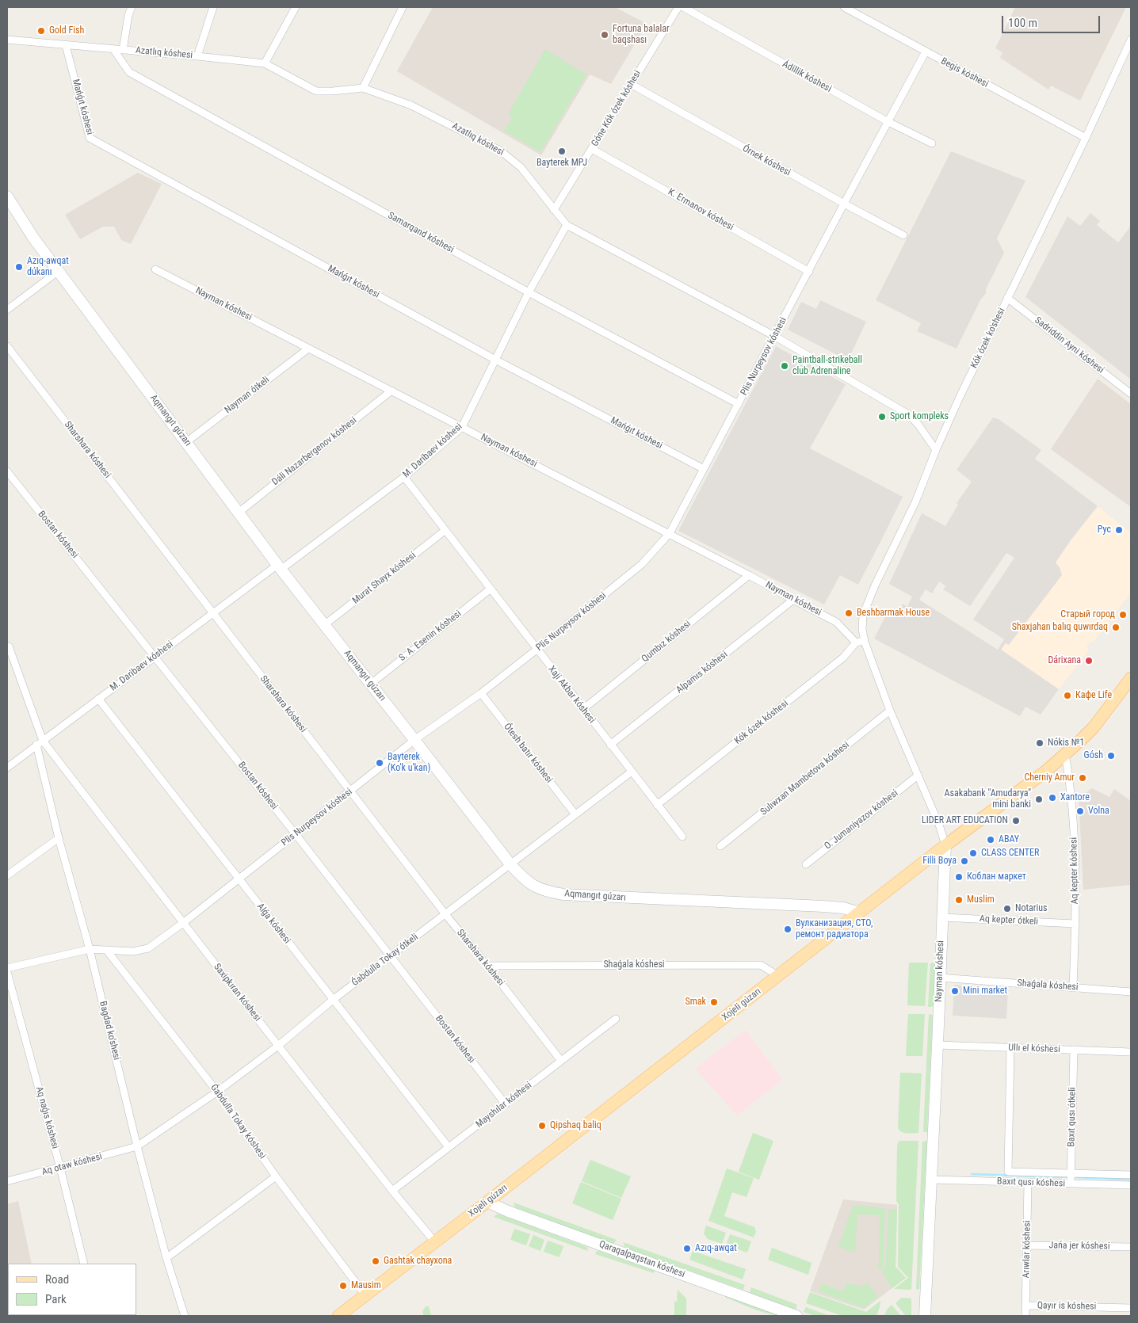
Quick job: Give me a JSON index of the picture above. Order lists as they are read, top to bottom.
{
  "streets": {
    "main road": ["Xojeli gúzarı"],
    "street": [
      "Azatlıq kóshesi",
      "Begis kóshesi",
      "Ádillik kóshesi",
      "Mańǵıt kóshesi",
      "Góne Kók ózek kóshesi",
      "Órnek kóshesi",
      "K. Ermanov kóshesi",
      "Samarqand kóshesi",
      "Nayman kóshesi",
      "Kók ózek ko'shesi",
      "Sadriddin Ayni kóshesi",
      "Plis Nurpeysov kóshesi",
      "Nayman ótkeli",
      "Aqmangıt gúzarı",
      "Sharshara kóshesi",
      "M. Daribaev kóshesi",
      "Dáli Nazarbergenov kóshesi",
      "Bostan kóshesi",
      "Murat Shayx kóshesi",
      "S. A. Esenin kóshesi",
      "Qumbız kóshesi",
      "Alpamıs kóshesi",
      "Xaji Akbar kóshesi",
      "Kók ózek kóshesi",
      "Ótesh batır kóshesi",
      "Sulıwxan Mambetova kóshesi",
      "O. Jumaniyazov kóshesi",
      "Aq kepter kóshesi",
      "Aq kepter ótkeli",
      "Alǵa kóshesi",
      "Ǵabdulla Tokay ótkeli",
      "Shaǵala kóshesi",
      "Saxipkıran kóshesi",
      "Bagdad ko'shesi",
      "Ullı el kóshesi",
      "Mayshılar kóshesi",
      "Baxıt qusı ótkeli",
      "Aq naǵıs kóshesi",
      "Ǵabdulla Tokay kóshesi",
      "Aq otaw kóshesi",
      "Baxıt qusı kóshesi",
      "Jańa jer kóshesi",
      "Arıwlar kóshesi",
      "Qaraqalpaqstan kóshesi",
      "Qayır is kóshesi"
    ]
  },
  "crossings": [
    ["Azatlıq kóshesi", "Mańǵıt kóshesi"],
    ["Azatlıq kóshesi", "Góne Kók ózek kóshesi"],
    ["Azatlıq kóshesi", "Samarqand kóshesi"],
    ["Azatlıq kóshesi", "Kók ózek ko'shesi"],
    ["Azatlıq kóshesi", "Plis Nurpeysov kóshesi"],
    ["Azatlıq kóshesi", "M. Daribaev kóshesi"],
    ["Begis kóshesi", "Kók ózek ko'shesi"],
    ["Begis kóshesi", "Plis Nurpeysov kóshesi"],
    ["Ádillik kóshesi", "Plis Nurpeysov kóshesi"],
    ["Mańǵıt kóshesi", "Plis Nurpeysov kóshesi"],
    ["Mańǵıt kóshesi", "M. Daribaev kóshesi"],
    ["Góne Kók ózek kóshesi", "Órnek kóshesi"],
    ["Góne Kók ózek kóshesi", "K. Ermanov kóshesi"],
    ["Órnek kóshesi", "Plis Nurpeysov kóshesi"],
    ["K. Ermanov kóshesi", "Plis Nurpeysov kóshesi"],
    ["Samarqand kóshesi", "Plis Nurpeysov kóshesi"],
    ["Samarqand kóshesi", "M. Daribaev kóshesi"],
    ["Nayman kóshesi", "Kók ózek ko'shesi"],
    ["Nayman kóshesi", "Plis Nurpeysov kóshesi"],
    ["Nayman kóshesi", "Nayman ótkeli"],
    ["Nayman kóshesi", "M. Daribaev kóshesi"],
    ["Nayman kóshesi", "Dáli Nazarbergenov kóshesi"],
    ["Nayman kóshesi", "Qumbız kóshesi"],
    ["Nayman kóshesi", "Alpamıs kóshesi"],
    ["Nayman kóshesi", "Kók ózek kóshesi"],
    ["Nayman kóshesi", "Sulıwxan Mambetova kóshesi"],
    ["Nayman kóshesi", "O. Jumaniyazov kóshesi"],
    ["Nayman kóshesi", "Aq kepter ótkeli"],
    ["Nayman kóshesi", "Shaǵala kóshesi"],
    ["Nayman kóshesi", "Xojeli gúzarı"],
    ["Nayman kóshesi", "Ullı el kóshesi"],
    ["Nayman kóshesi", "Baxıt qusı kóshesi"],
    ["Kók ózek ko'shesi", "Sadriddin Ayni kóshesi"],
    ["Plis Nurpeysov kóshesi", "Aqmangıt gúzarı"],
    ["Plis Nurpeysov kóshesi", "Sharshara kóshesi"],
    ["Plis Nurpeysov kóshesi", "Bostan kóshesi"],
    ["Plis Nurpeysov kóshesi", "Xaji Akbar kóshesi"],
    ["Plis Nurpeysov kóshesi", "Ótesh batır kóshesi"],
    ["Plis Nurpeysov kóshesi", "Alǵa kóshesi"],
    ["Plis Nurpeysov kóshesi", "Saxipkıran kóshesi"],
    ["Plis Nurpeysov kóshesi", "Bagdad ko'shesi"],
    ["Plis Nurpeysov kóshesi", "Ǵabdulla Tokay kóshesi"],
    ["Nayman ótkeli", "Aqmangıt gúzarı"],
    ["Aqmangıt gúzarı", "M. Daribaev kóshesi"],
    ["Aqmangıt gúzarı", "Dáli Nazarbergenov kóshesi"],
    ["Aqmangıt gúzarı", "Murat Shayx kóshesi"],
    ["Aqmangıt gúzarı", "S. A. Esenin kóshesi"],
    ["Aqmangıt gúzarı", "Ǵabdulla Tokay ótkeli"],
    ["Aqmangıt gúzarı", "Xojeli gúzarı"],
    ["Sharshara kóshesi", "M. Daribaev kóshesi"],
    ["Sharshara kóshesi", "Ǵabdulla Tokay ótkeli"],
    ["Sharshara kóshesi", "Shaǵala kóshesi"],
    ["Sharshara kóshesi", "Mayshılar kóshesi"],
    ["M. Daribaev kóshesi", "Bostan kóshesi"],
    ["M. Daribaev kóshesi", "Xaji Akbar kóshesi"],
    ["M. Daribaev kóshesi", "Alǵa kóshesi"],
    ["M. Daribaev kóshesi", "Saxipkıran kóshesi"],
    ["M. Daribaev kóshesi", "Bagdad ko'shesi"],
    ["Bostan kóshesi", "Ǵabdulla Tokay ótkeli"],
    ["Bostan kóshesi", "Mayshılar kóshesi"],
    ["Murat Shayx kóshesi", "Xaji Akbar kóshesi"],
    ["S. A. Esenin kóshesi", "Xaji Akbar kóshesi"],
    ["Qumbız kóshesi", "Xaji Akbar kóshesi"],
    ["Alpamıs kóshesi", "Xaji Akbar kóshesi"],
    ["Xaji Akbar kóshesi", "Kók ózek kóshesi"],
    ["Xaji Akbar kóshesi", "Ǵabdulla Tokay ótkeli"],
    ["Ótesh batır kóshesi", "Ǵabdulla Tokay ótkeli"],
    ["Aq kepter kóshesi", "Aq kepter ótkeli"],
    ["Aq kepter kóshesi", "Shaǵala kóshesi"],
    ["Aq kepter kóshesi", "Xojeli gúzarı"],
    ["Alǵa kóshesi", "Ǵabdulla Tokay ótkeli"],
    ["Alǵa kóshesi", "Mayshılar kóshesi"],
    ["Ǵabdulla Tokay ótkeli", "Saxipkıran kóshesi"],
    ["Ǵabdulla Tokay ótkeli", "Bagdad ko'shesi"],
    ["Ǵabdulla Tokay ótkeli", "Ǵabdulla Tokay kóshesi"],
    ["Ǵabdulla Tokay ótkeli", "Aq otaw kóshesi"],
    ["Shaǵala kóshesi", "Xojeli gúzarı"],
    ["Saxipkıran kóshesi", "Xojeli gúzarı"],
    ["Saxipkıran kóshesi", "Bagdad ko'shesi"],
    ["Saxipkıran kóshesi", "Mayshılar kóshesi"],
    ["Xojeli gúzarı", "Ǵabdulla Tokay kóshesi"],
    ["Xojeli gúzarı", "Qaraqalpaqstan kóshesi"],
    ["Bagdad ko'shesi", "Aq otaw kóshesi"],
    ["Ullı el kóshesi", "Baxıt qusı ótkeli"],
    ["Ullı el kóshesi", "Baxıt qusı kóshesi"],
    ["Baxıt qusı ótkeli", "Baxıt qusı kóshesi"],
    ["Aq naǵıs kóshesi", "Aq otaw kóshesi"],
    ["Baxıt qusı kóshesi", "Arıwlar kóshesi"],
    ["Jańa jer kóshesi", "Arıwlar kóshesi"],
    ["Arıwlar kóshesi", "Qayır is kóshesi"]
  ],
  "places": [
    "Gold Fish",
    "Fortuna balalar baqshası",
    "Bayterek MPJ",
    "Azıq-awqat dúkanı",
    "Paintball-strikeball club Adrenaline",
    "Sport kompleks",
    "Рус",
    "Beshbarmak House",
    "Старый город",
    "Shaxjahan balıq quwırdaq",
    "Dárixana",
    "Кафе Life",
    "Nókis №1",
    "Gósh",
    "Bayterek (Ko'k u'kan)",
    "Cherniy Amur",
    "Xantore",
    "Asakabank \"Amudarya\" mini banki",
    "Volna",
    "LIDER ART EDUCATION",
    "ABAY",
    "CLASS CENTER",
    "Filli Boya",
    "Коблан маркет",
    "Muslim",
    "Notarius",
    "Вулканизация, СТО, ремонт радиатора",
    "Mini market",
    "Smak",
    "Qipshaq baliq",
    "Azıq-awqat",
    "Gashtak chayxona",
    "Mausim"
  ],
  "legend": ["Road", "Park"],
  "scale_bar": "100 m"
}
